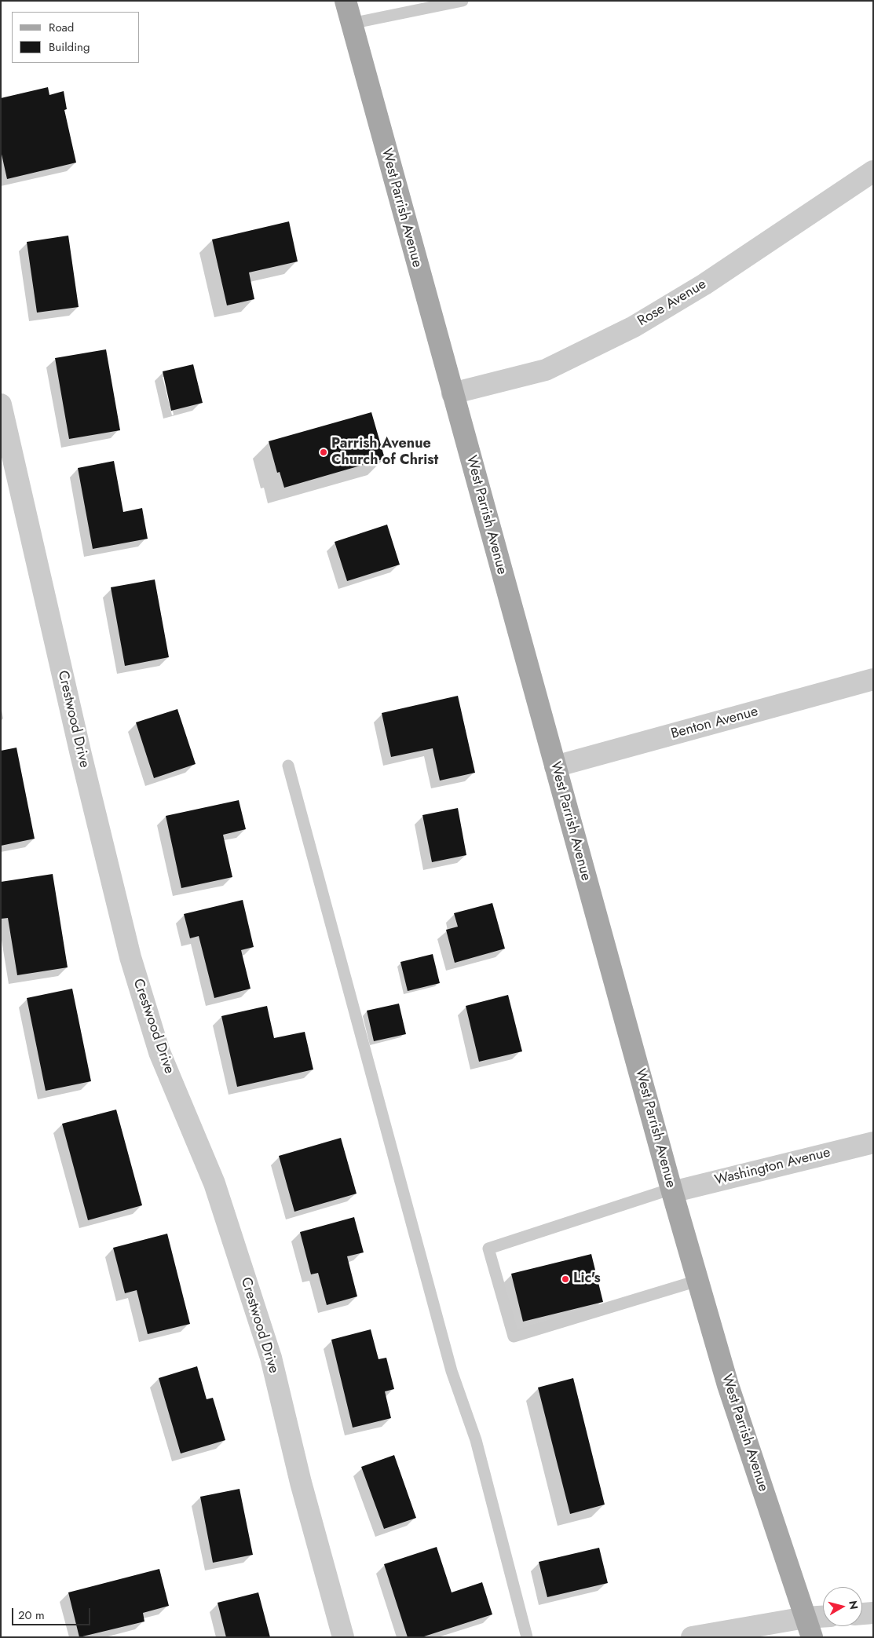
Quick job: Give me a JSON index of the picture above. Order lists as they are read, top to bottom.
{
  "streets": {
    "main road": ["West Parrish Avenue"],
    "street": [
      "Rose Avenue",
      "Crestwood Drive",
      "Benton Avenue",
      "Washington Avenue"
    ]
  },
  "crossings": [
    ["West Parrish Avenue", "Rose Avenue"],
    ["West Parrish Avenue", "Benton Avenue"],
    ["West Parrish Avenue", "Washington Avenue"]
  ],
  "places": ["Parrish Avenue Church of Christ", "Lic's"],
  "legend": ["Road", "Building"],
  "scale_bar": "20 m",
  "north": "right"
}
